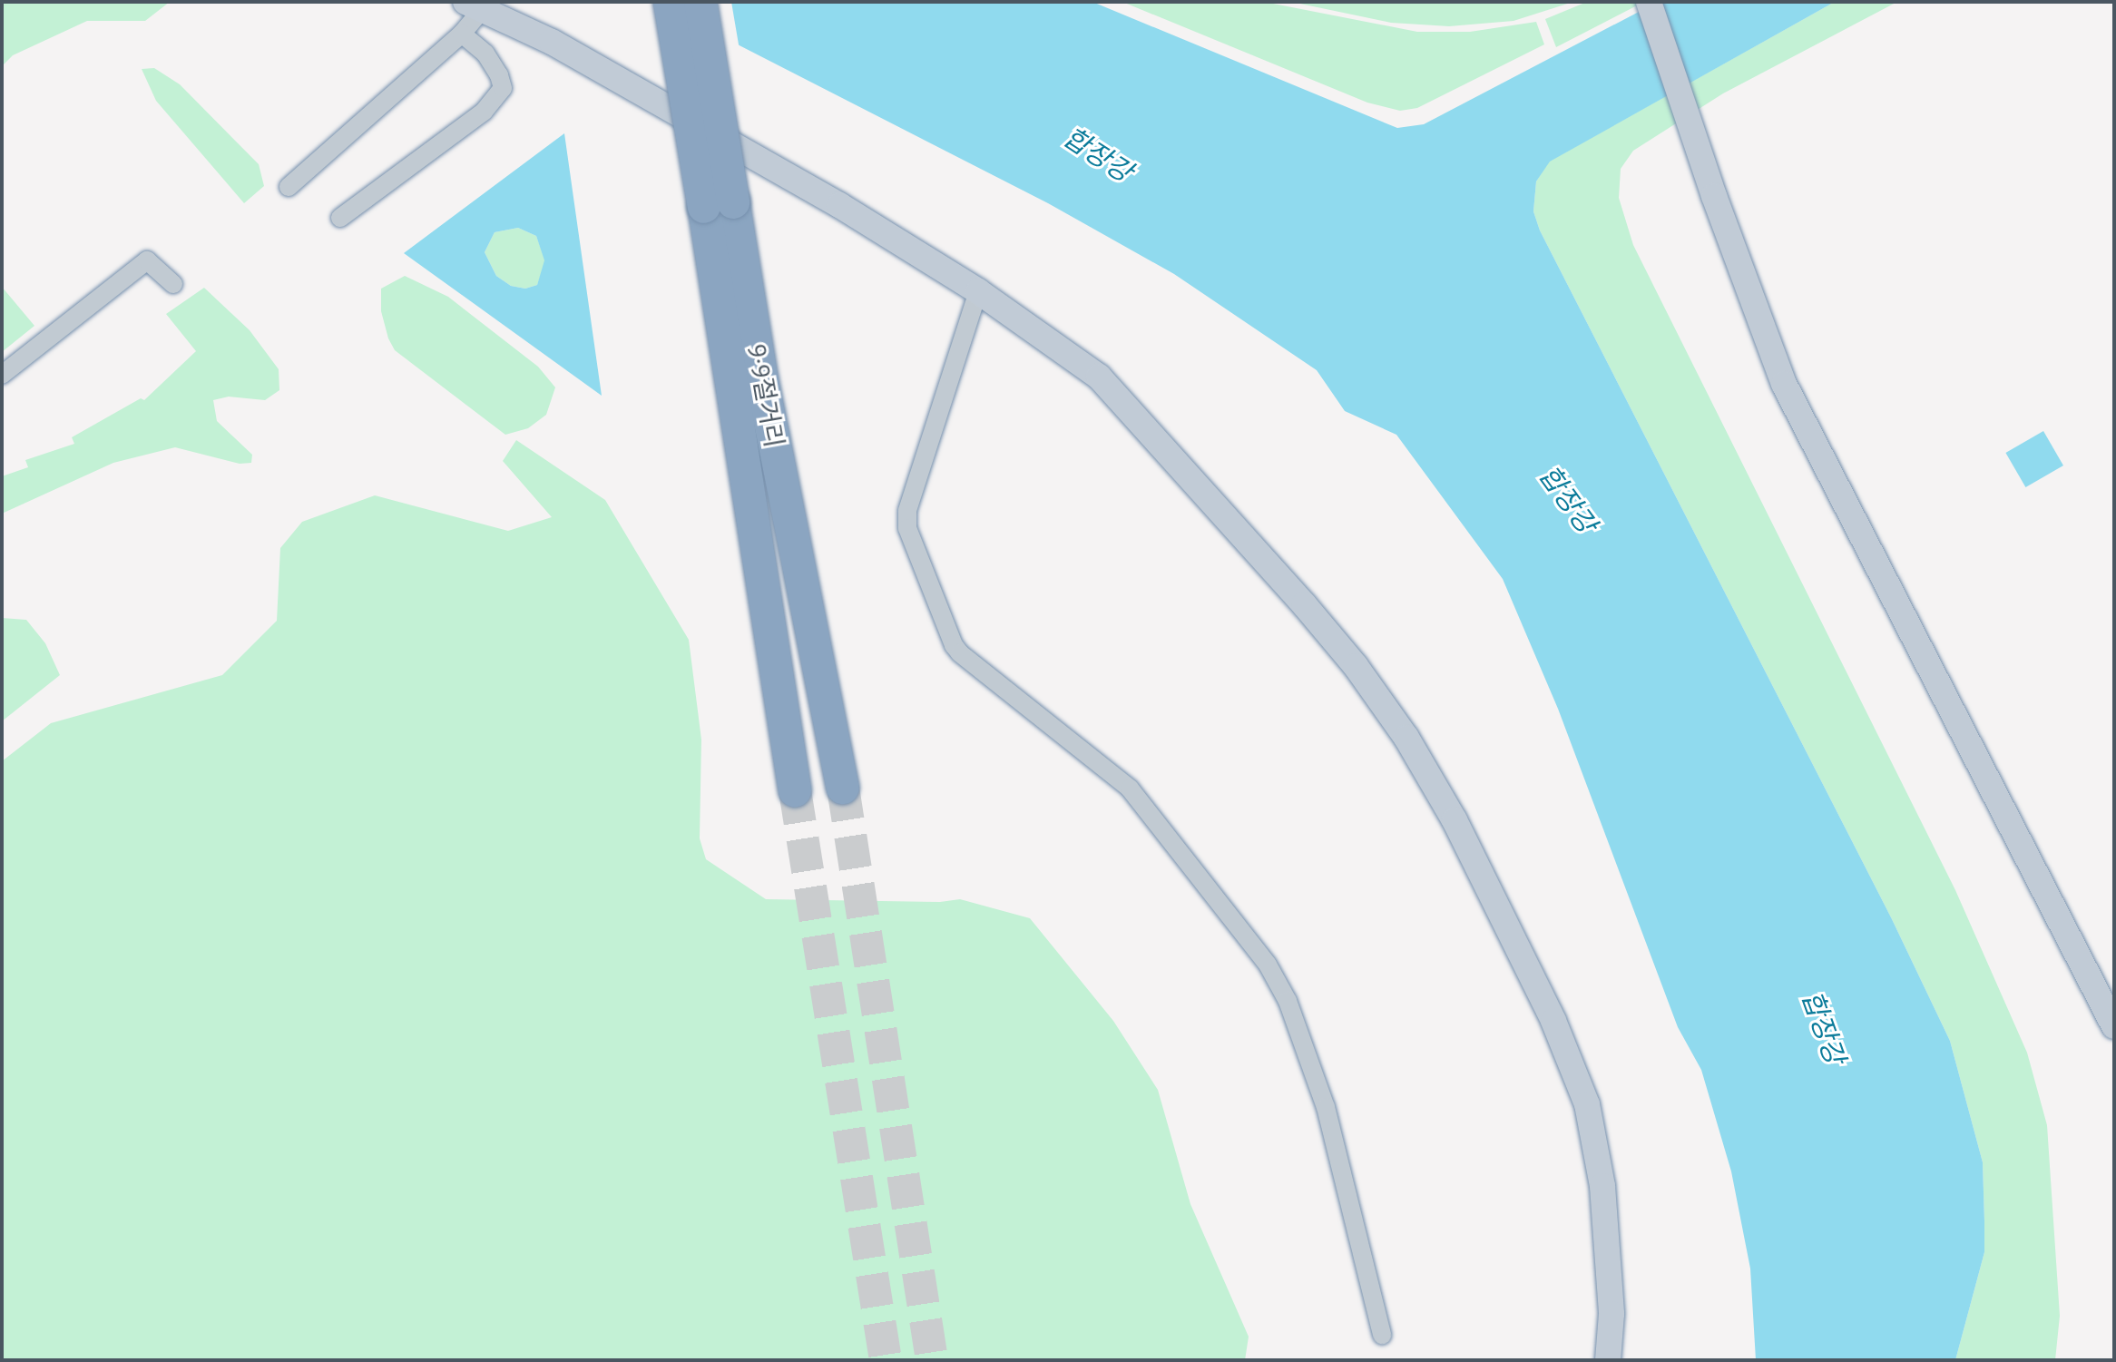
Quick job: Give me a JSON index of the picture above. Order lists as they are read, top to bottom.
{
  "streets": {
    "highway": ["9·9절거리"]
  },
  "water": ["합장강"]
}
